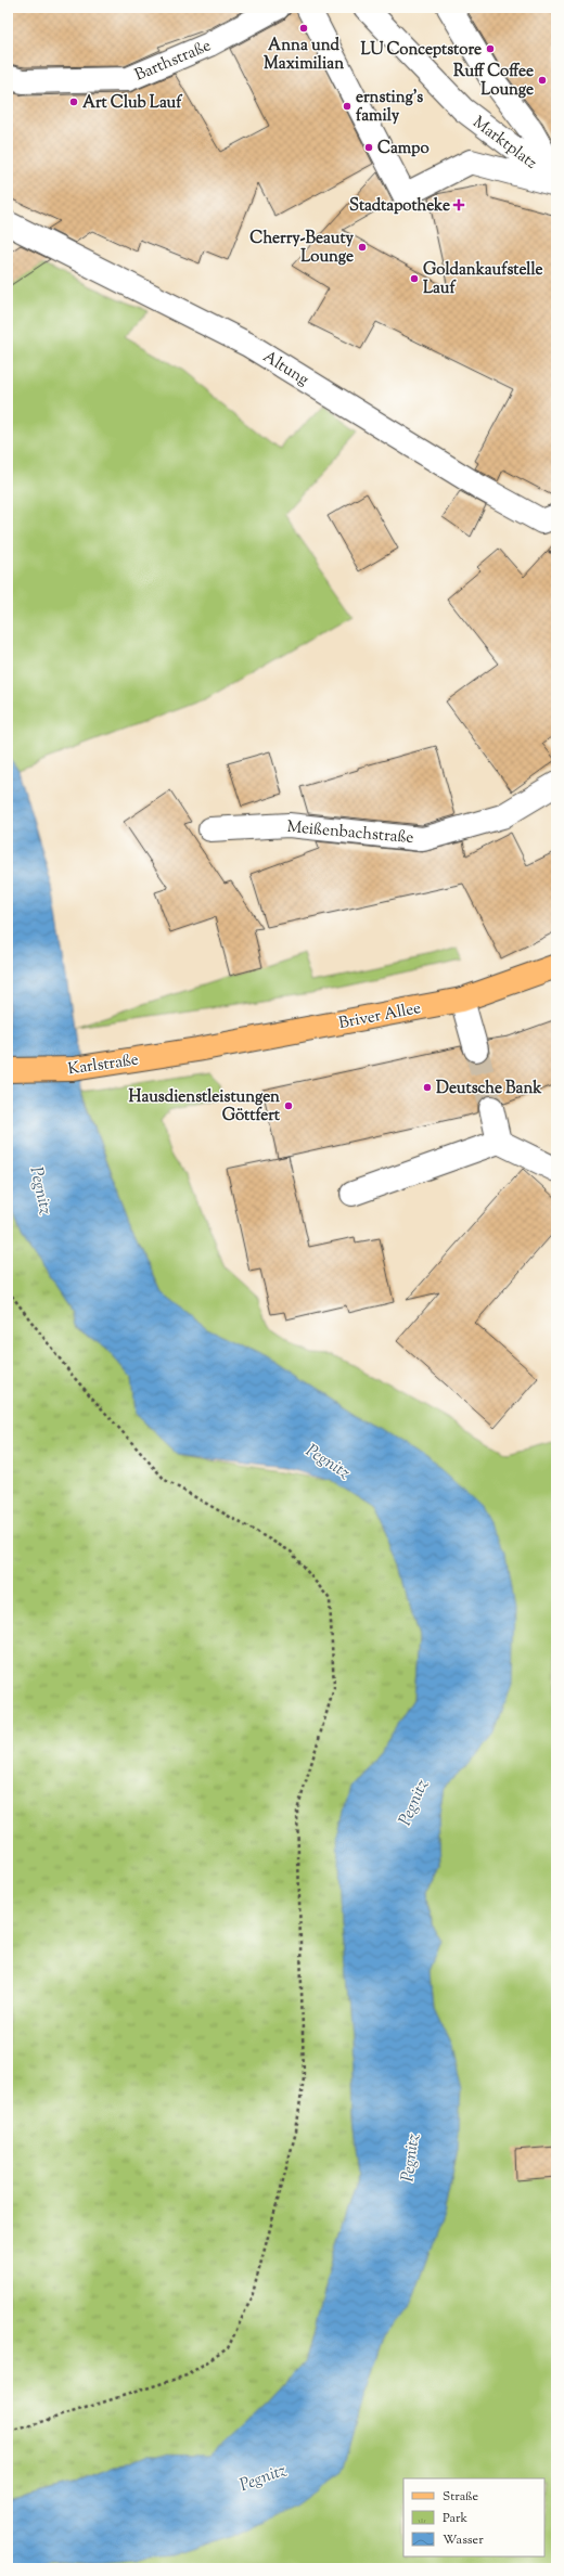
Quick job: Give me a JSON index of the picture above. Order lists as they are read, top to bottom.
{
  "streets": {
    "main road": ["Briver Allee", "Karlstraße"],
    "street": [
      "Barthstraße",
      "Marktplatz",
      "Altung",
      "Meißenbachstraße"
    ]
  },
  "crossings": [
    ["Briver Allee", "Karlstraße"]
  ],
  "water": ["Pegnitz"],
  "places": {
    "other": [
      "Anna und Maximilian",
      "LU Conceptstore",
      "Ruff Coffee Lounge",
      "Art Club Lauf",
      "ernsting's family",
      "Campo",
      "Cherry-Beauty Lounge",
      "Goldankaufstelle Lauf",
      "Deutsche Bank",
      "Hausdienstleistungen Göttfert"
    ],
    "health": ["Stadtapotheke"]
  },
  "legend": ["Straße", "Park", "Wasser"]
}
